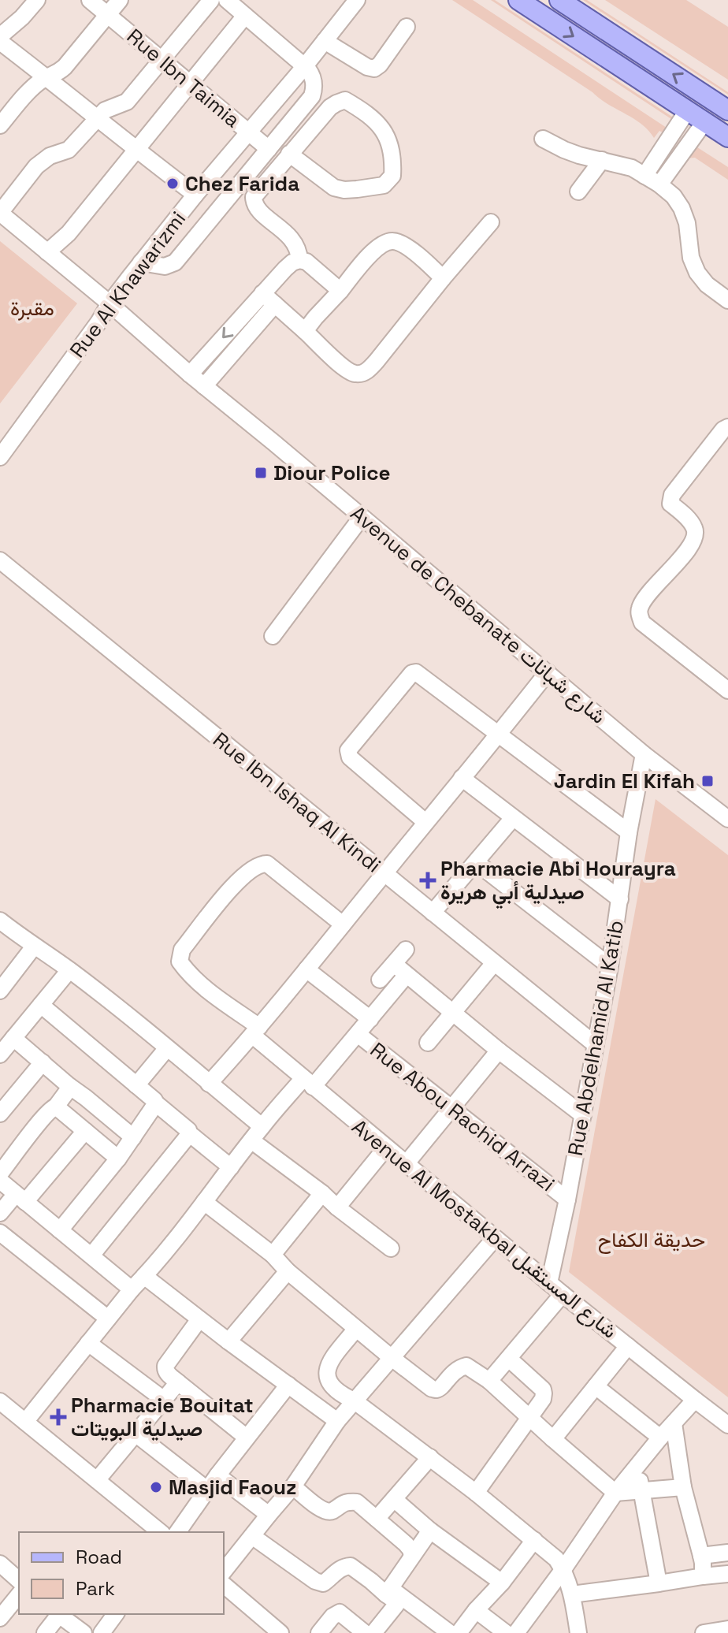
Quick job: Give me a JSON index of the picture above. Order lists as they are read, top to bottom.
{
  "streets": {
    "street": [
      "Rue Ibn Taimia",
      "Rue Al Khawarizmi",
      "Avenue de Chebanate شارع شبانات",
      "Rue Ibn Ishaq Al Kindi",
      "Rue Abdelhamid Al Katib",
      "Rue Abou Rachid Arrazi",
      "Avenue Al Mostakbal شارع المستقبل"
    ]
  },
  "crossings": [
    ["Rue Ibn Taimia", "Rue Al Khawarizmi"],
    ["Rue Al Khawarizmi", "Avenue de Chebanate شارع شبانات"],
    ["Avenue de Chebanate شارع شبانات", "Rue Abdelhamid Al Katib"],
    ["Rue Ibn Ishaq Al Kindi", "Rue Abdelhamid Al Katib"],
    ["Rue Abdelhamid Al Katib", "Rue Abou Rachid Arrazi"],
    ["Rue Abdelhamid Al Katib", "Avenue Al Mostakbal شارع المستقبل"]
  ],
  "parks": ["مقبرة", "حديقة الكفاح"],
  "places": {
    "other": ["Chez Farida", "Masjid Faouz"],
    "transit": ["Diour Police", "Jardin El Kifah"],
    "health": ["Pharmacie Abi Hourayra صيدلية أبي هريرة", "Pharmacie Bouitat صيدلية البويتات"]
  },
  "legend": ["Road", "Park"]
}
